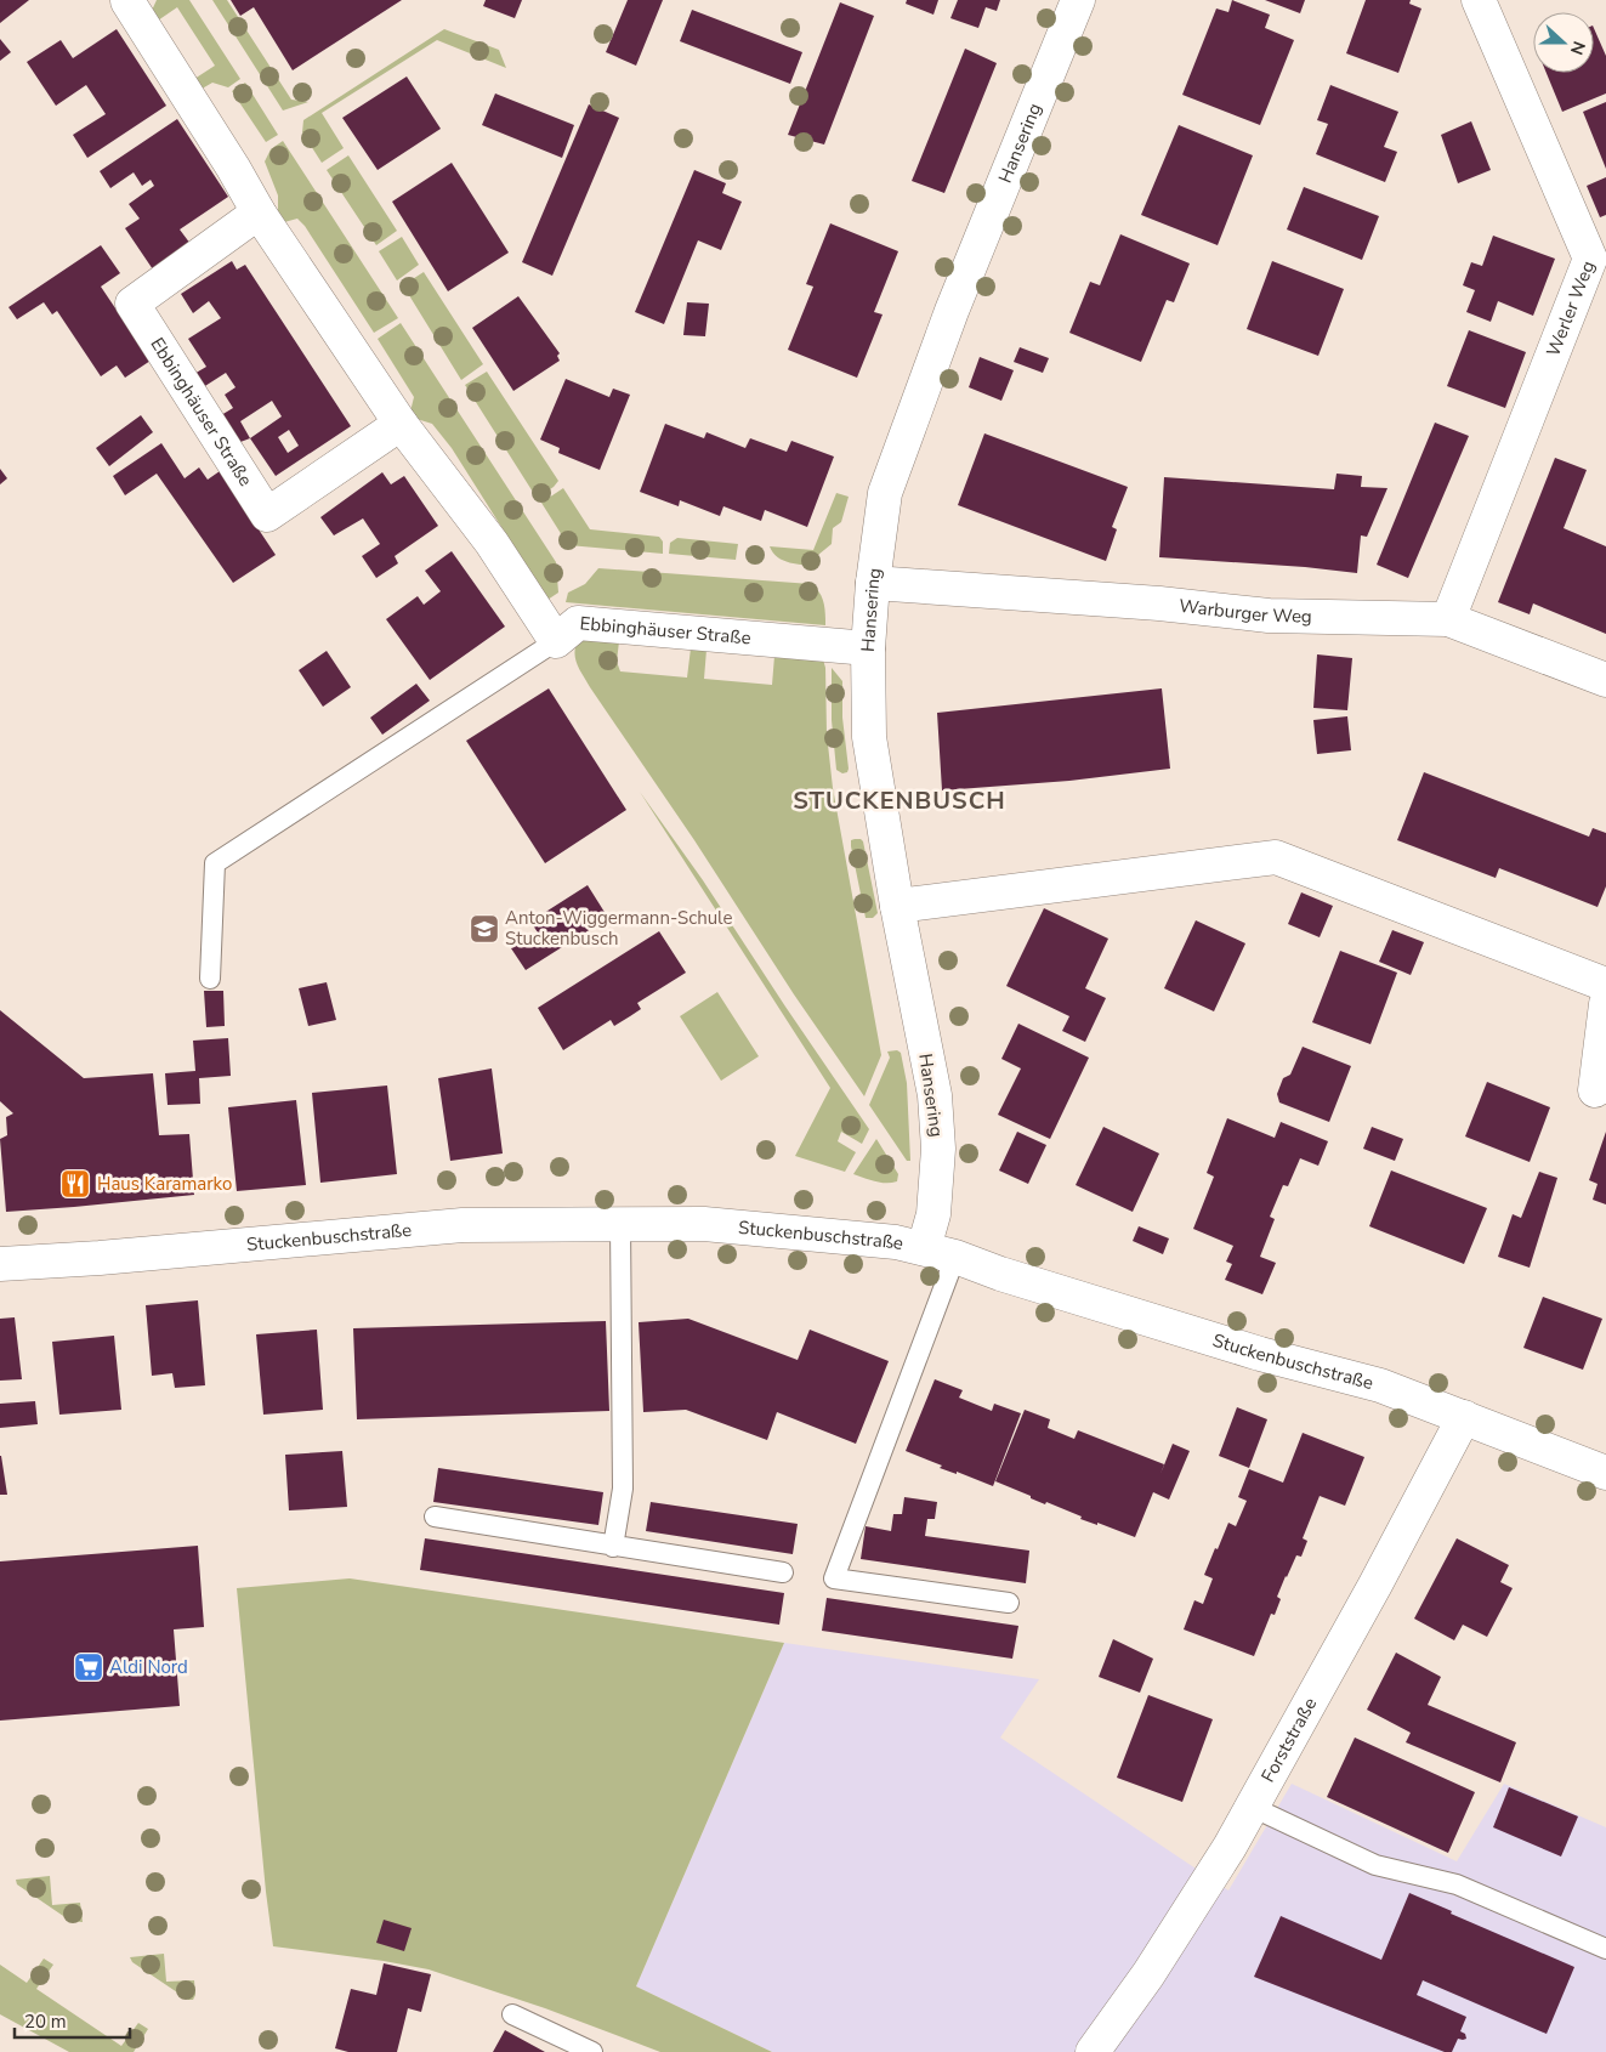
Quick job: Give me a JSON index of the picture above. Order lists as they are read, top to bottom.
{
  "streets": {
    "street": [
      "Hansering",
      "Werler Weg",
      "Ebbinghäuser Straße",
      "Warburger Weg",
      "Stuckenbuschstraße",
      "Forststraße"
    ]
  },
  "crossings": [
    ["Hansering", "Ebbinghäuser Straße"],
    ["Hansering", "Warburger Weg"],
    ["Hansering", "Stuckenbuschstraße"],
    ["Werler Weg", "Warburger Weg"],
    ["Stuckenbuschstraße", "Forststraße"]
  ],
  "districts": ["STUCKENBUSCH"],
  "places": {
    "school or university": ["Anton-Wiggermann-Schule Stuckenbusch"],
    "restaurant": ["Haus Karamarko"],
    "supermarket": ["Aldi Nord"]
  },
  "scale_bar": "20 m",
  "north": "right"
}
